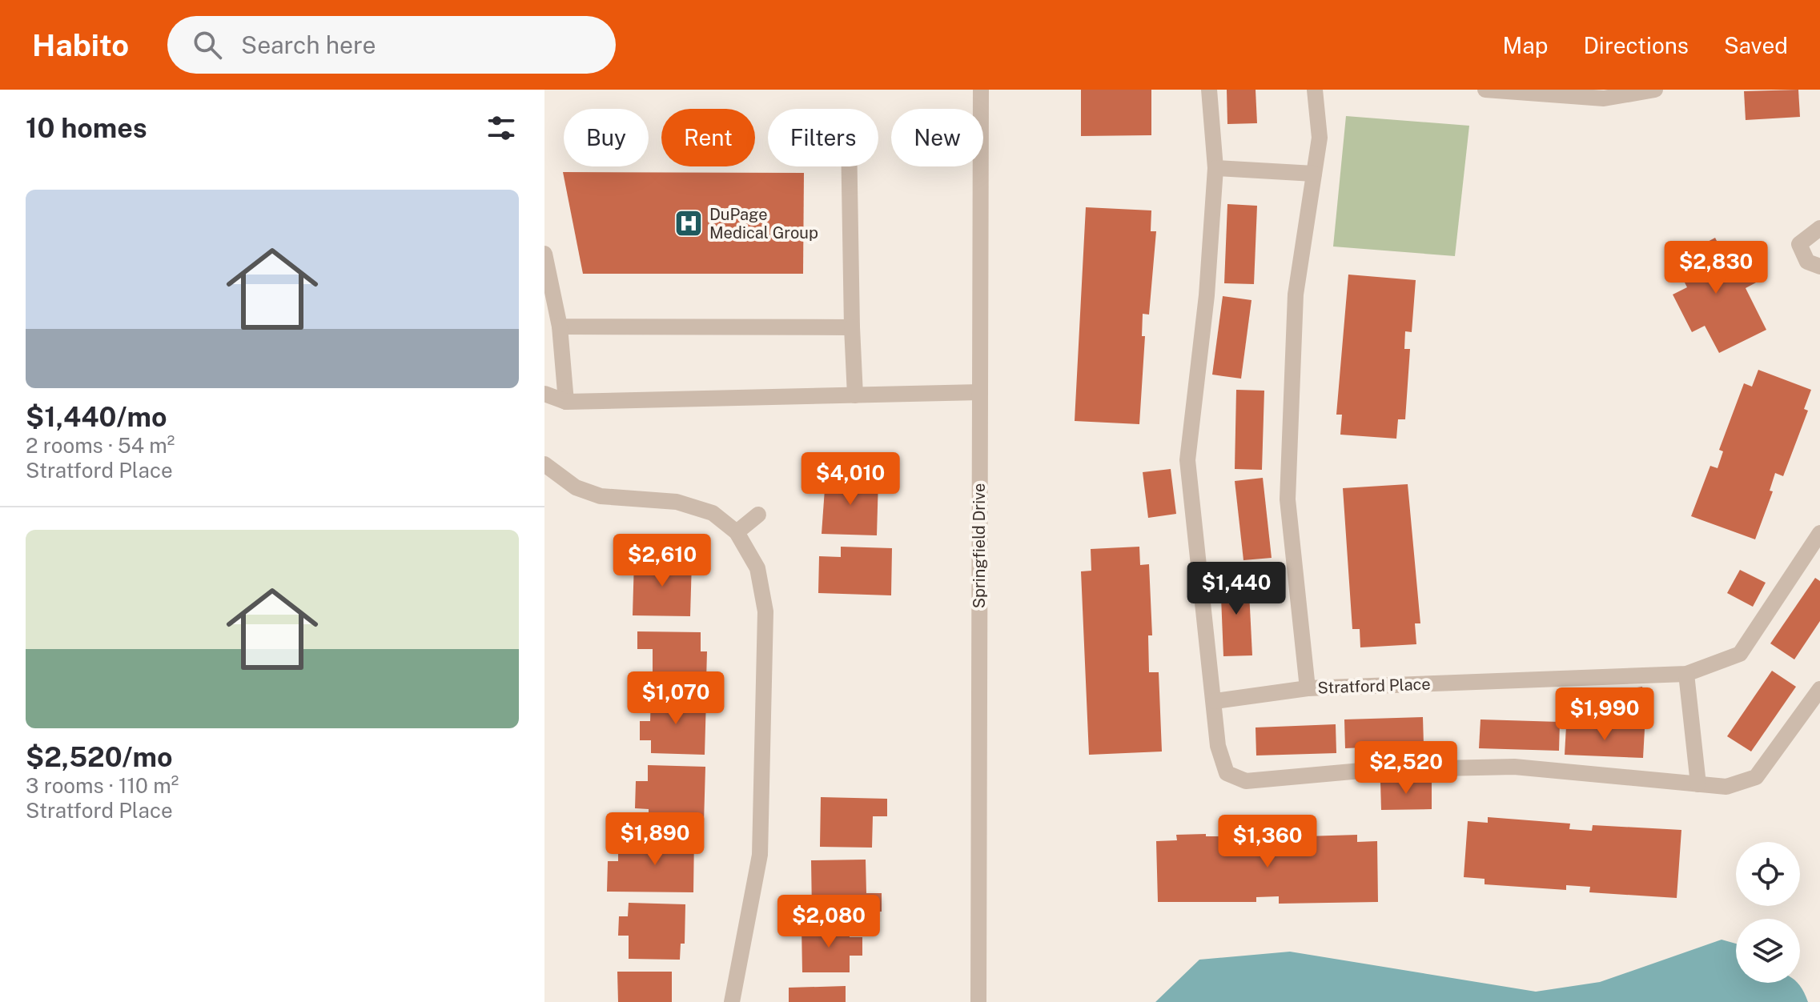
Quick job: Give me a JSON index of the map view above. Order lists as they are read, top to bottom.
{
  "streets": {
    "street": ["Springfield Drive", "Stratford Place"]
  },
  "places": {
    "hospital": ["DuPage Medical Group"]
  },
  "page": {
    "header": "Habito",
    "search": "Search here",
    "nav": ["Map", "Directions", "Saved"],
    "heading": "10 homes",
    "chip": [
      "Buy",
      "Rent",
      "Filters",
      "New"
    ],
    "list": [
      {
        "name": "$1,440/mo",
        "note": "2 rooms · 54 m² · Stratford Place"
      },
      {
        "name": "$2,520/mo",
        "note": "3 rooms · 110 m² · Stratford Place"
      }
    ],
    "price": [
      "$2,830",
      "$4,010",
      "$2,610",
      "$1,440",
      "$1,070",
      "$1,990",
      "$2,520",
      "$1,890",
      "$1,360",
      "$2,080"
    ]
  }
}
